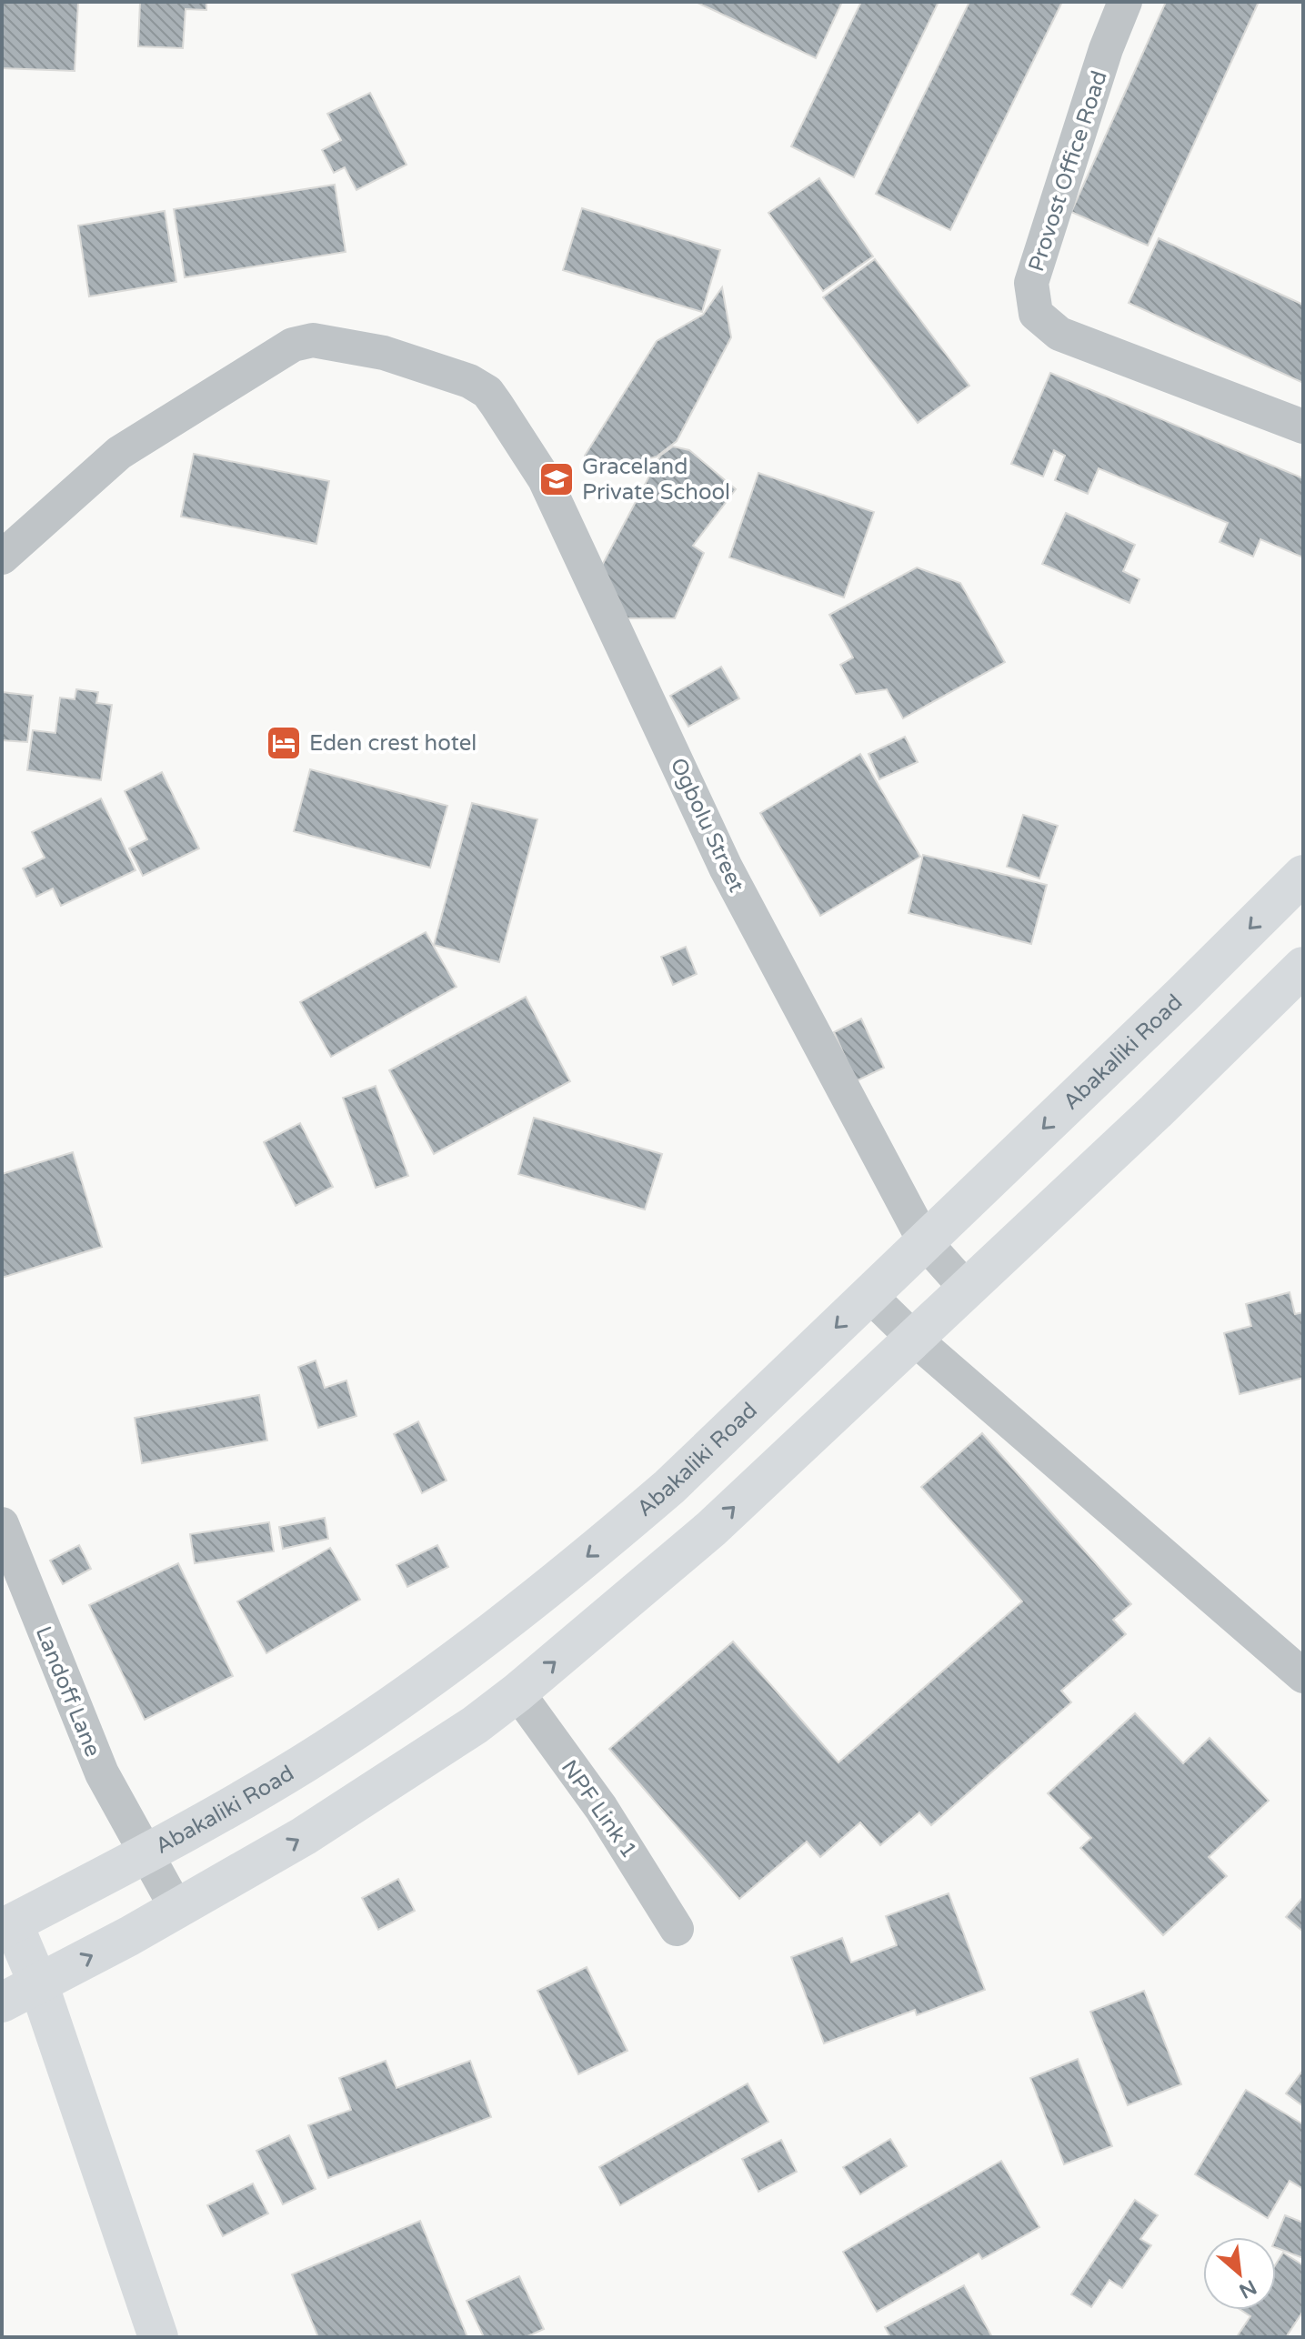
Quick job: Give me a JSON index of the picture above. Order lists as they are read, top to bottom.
{
  "streets": {
    "main road": ["Abakaliki Road"],
    "street": [
      "Provost Office Road",
      "Ogbolu Street",
      "Landoff Lane",
      "NPF Link 1"
    ]
  },
  "crossings": [
    ["Ogbolu Street", "Abakaliki Road"],
    ["Abakaliki Road", "Landoff Lane"]
  ],
  "places": {
    "school or university": ["Graceland Private School"],
    "hotel": ["Eden crest hotel"]
  },
  "north": "bottom right"
}
